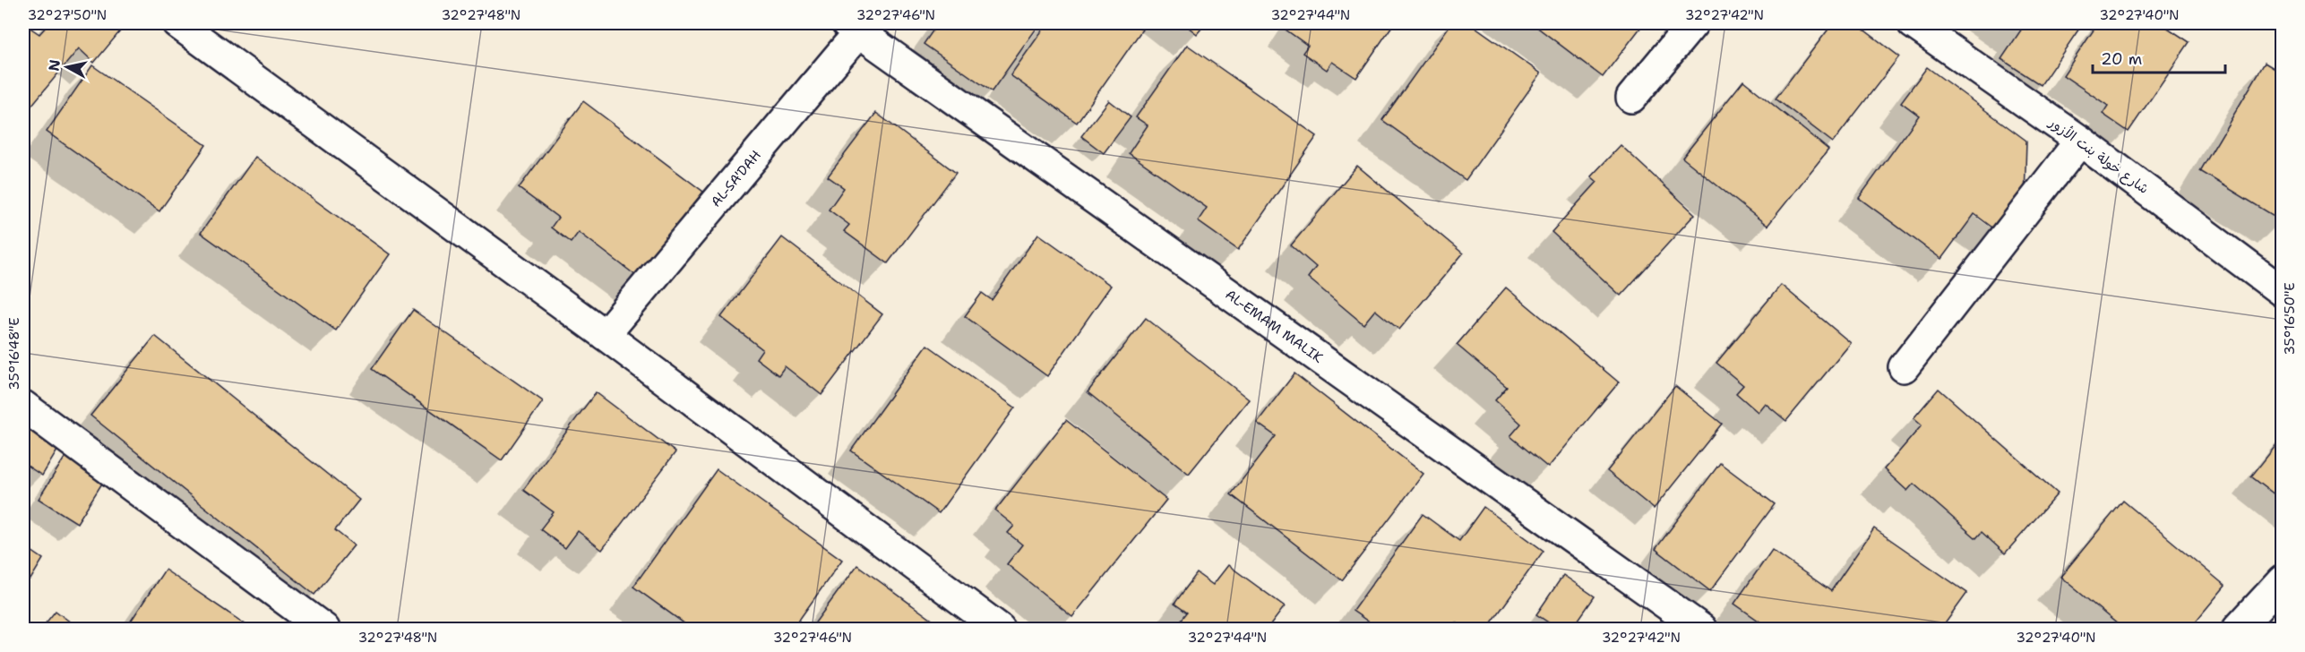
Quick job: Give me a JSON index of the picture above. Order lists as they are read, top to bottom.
{
  "streets": {
    "street": ["شارع خولة بنت الأزور", "AL-SA'DAH", "AL-EMAM MALIK"]
  },
  "crossings": [
    ["AL-SA'DAH", "AL-EMAM MALIK"]
  ],
  "scale_bar": "20 m",
  "north": "left",
  "coordinates": [
    "32°27'50\"N",
    "32°27'48\"N",
    "32°27'46\"N",
    "32°27'44\"N",
    "32°27'42\"N",
    "32°27'40\"N",
    "35°16'50\"E",
    "35°16'48\"E"
  ]
}
